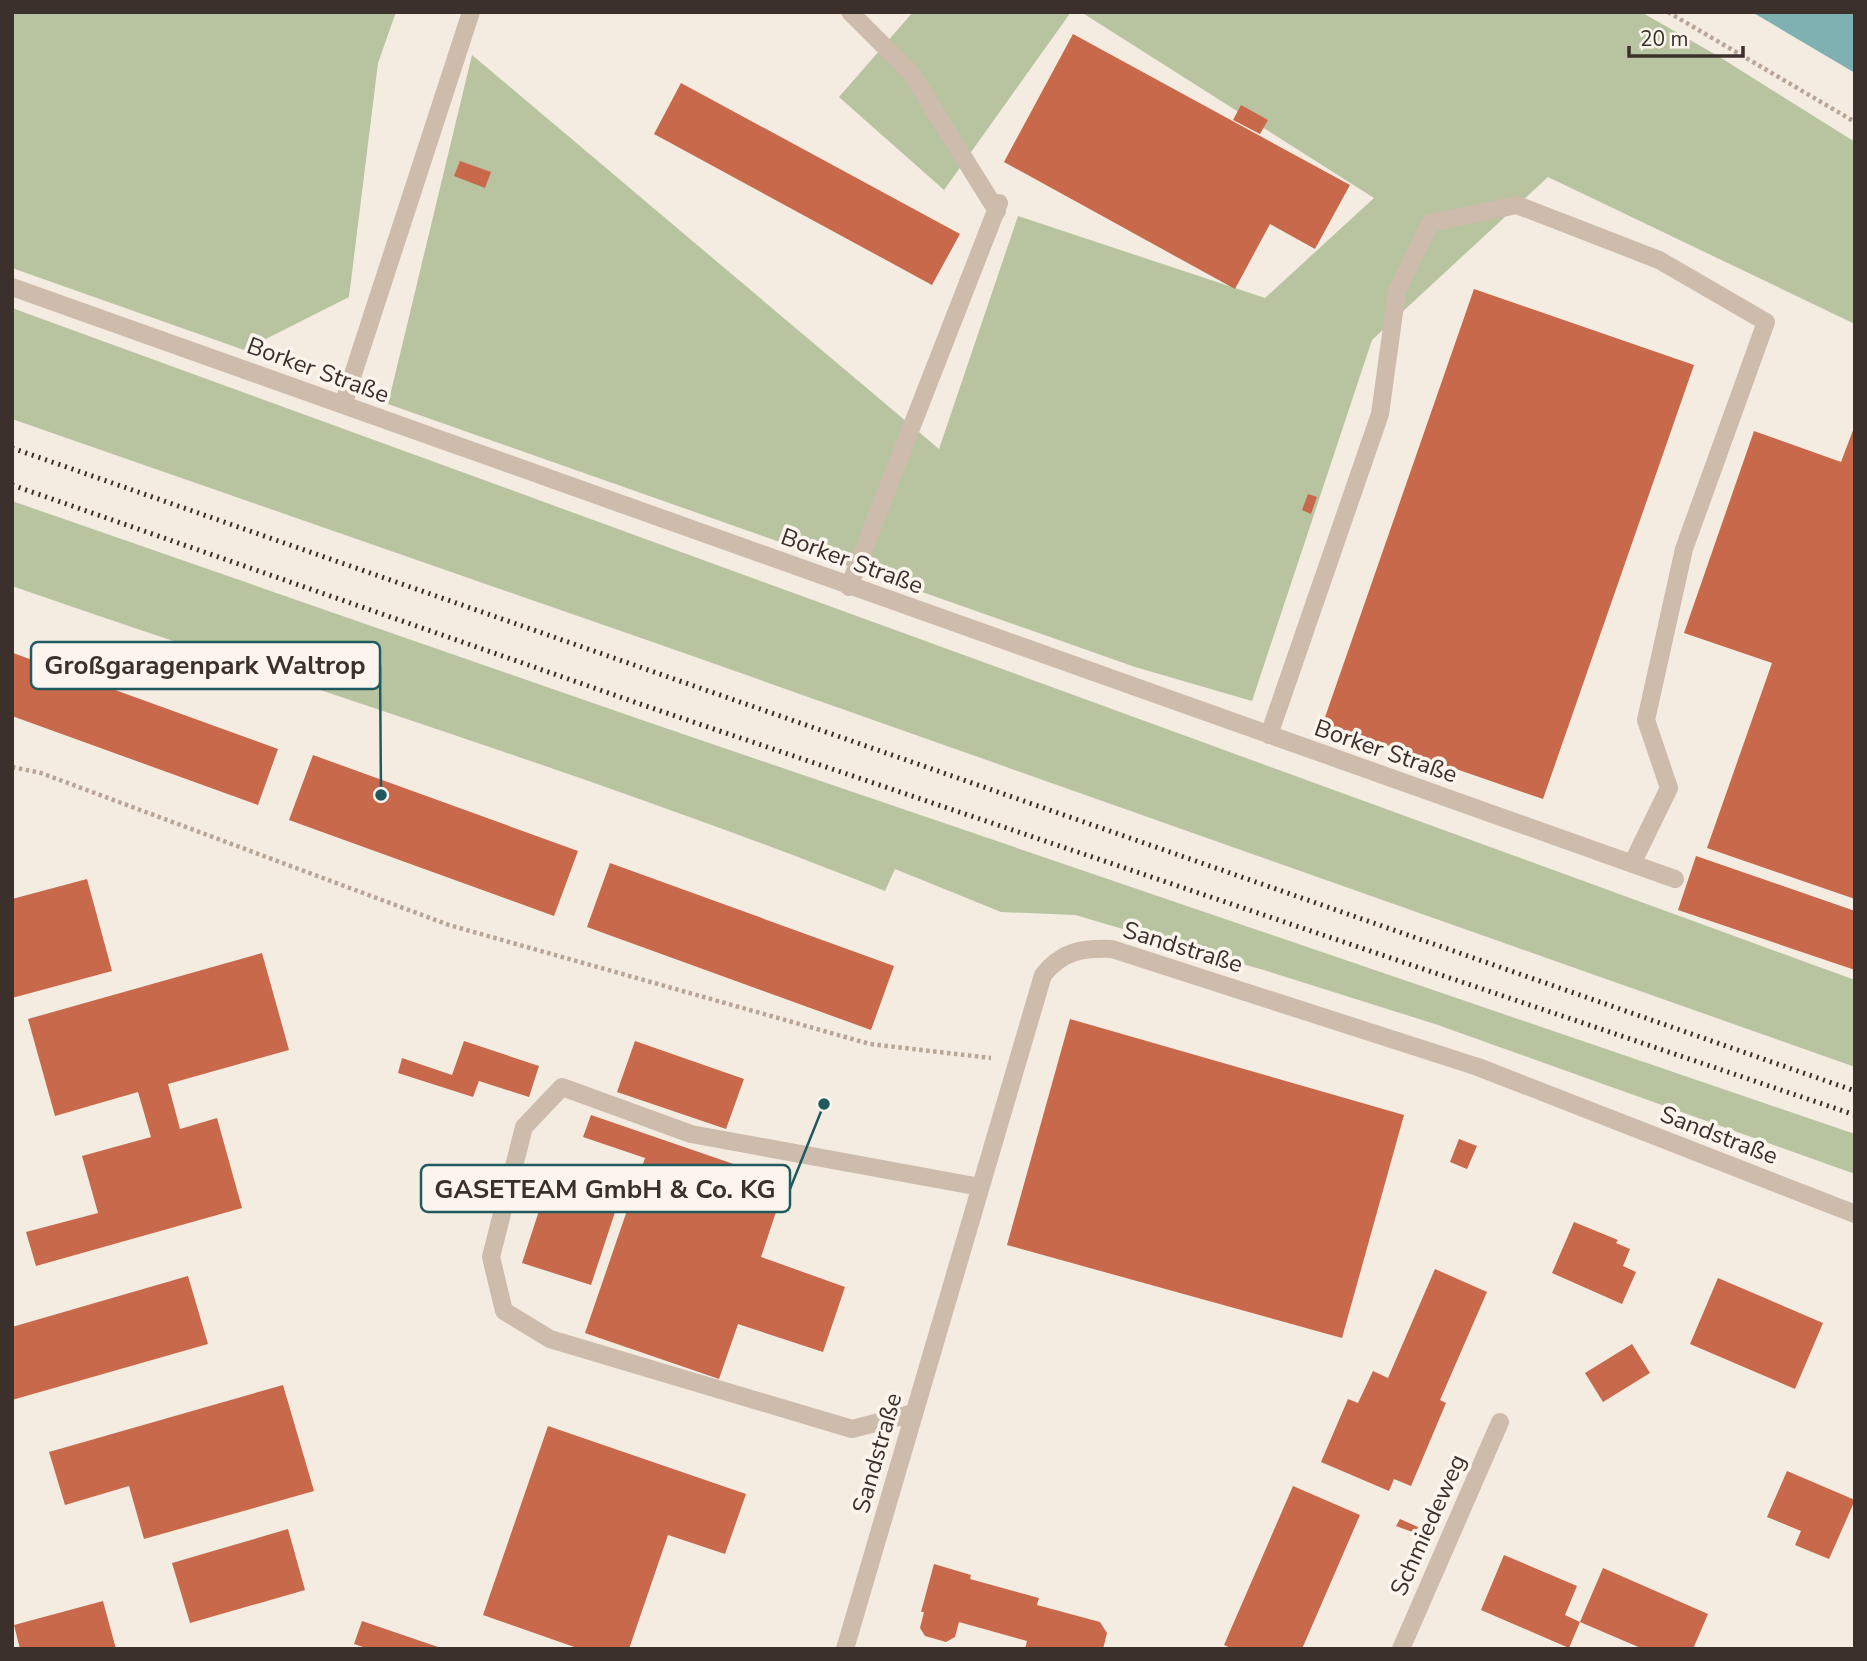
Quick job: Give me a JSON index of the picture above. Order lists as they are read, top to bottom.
{
  "streets": {
    "street": ["Borker Straße", "Sandstraße", "Schmiedeweg"]
  },
  "places": ["Großgaragenpark Waltrop", "GASETEAM GmbH & Co. KG"],
  "scale_bar": "20 m"
}
